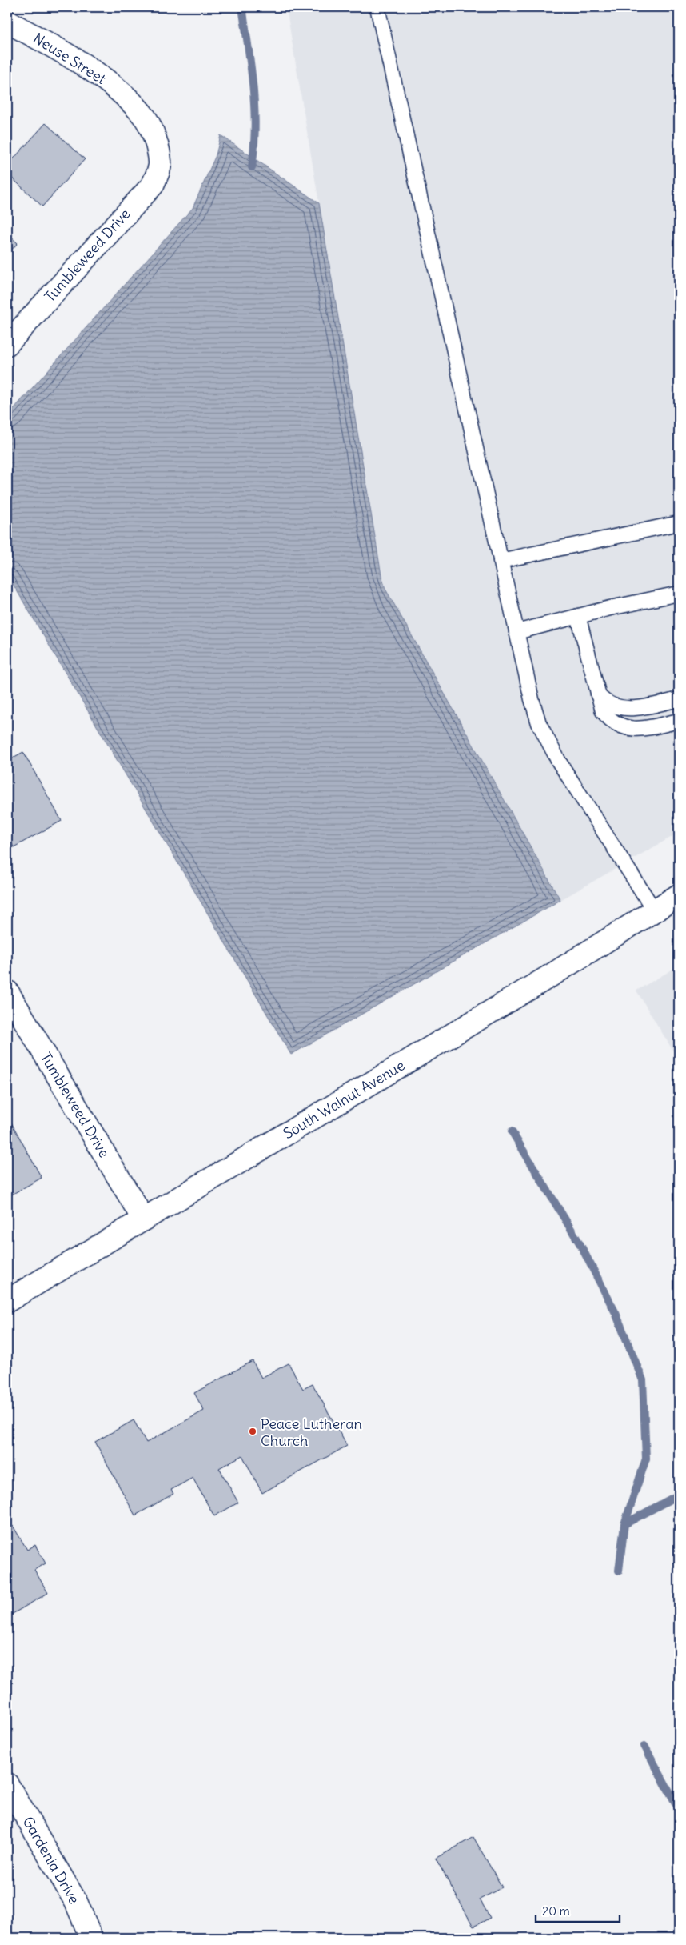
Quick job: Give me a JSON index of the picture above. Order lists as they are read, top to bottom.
{
  "streets": {
    "street": [
      "Neuse Street",
      "Tumbleweed Drive",
      "South Walnut Avenue",
      "Gardenia Drive"
    ]
  },
  "crossings": [
    ["Neuse Street", "Tumbleweed Drive"],
    ["Tumbleweed Drive", "South Walnut Avenue"]
  ],
  "places": ["Peace Lutheran Church"],
  "scale_bar": "20 m"
}
